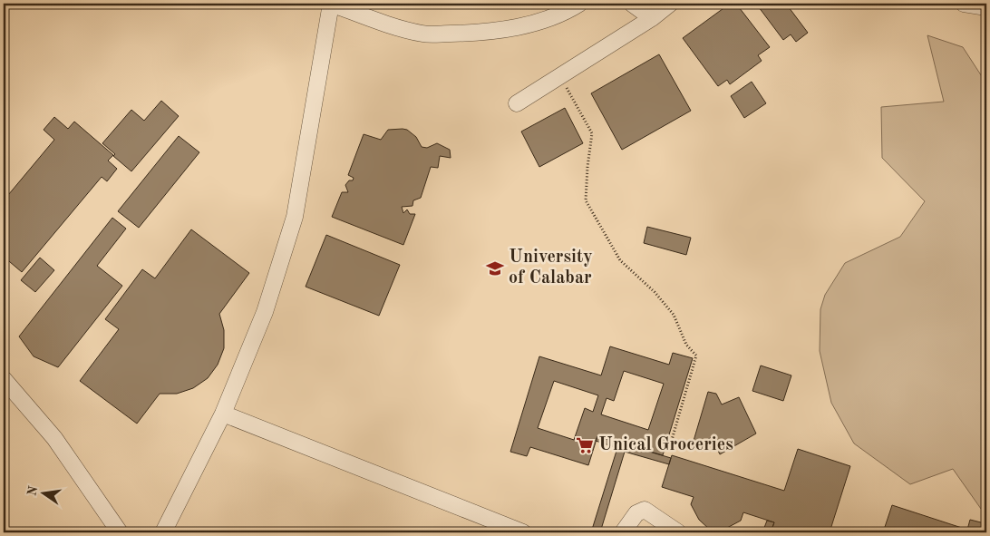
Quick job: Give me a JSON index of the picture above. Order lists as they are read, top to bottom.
{
  "places": {
    "school or university": ["University of Calabar"],
    "supermarket": ["Unical Groceries"]
  },
  "north": "left"
}
